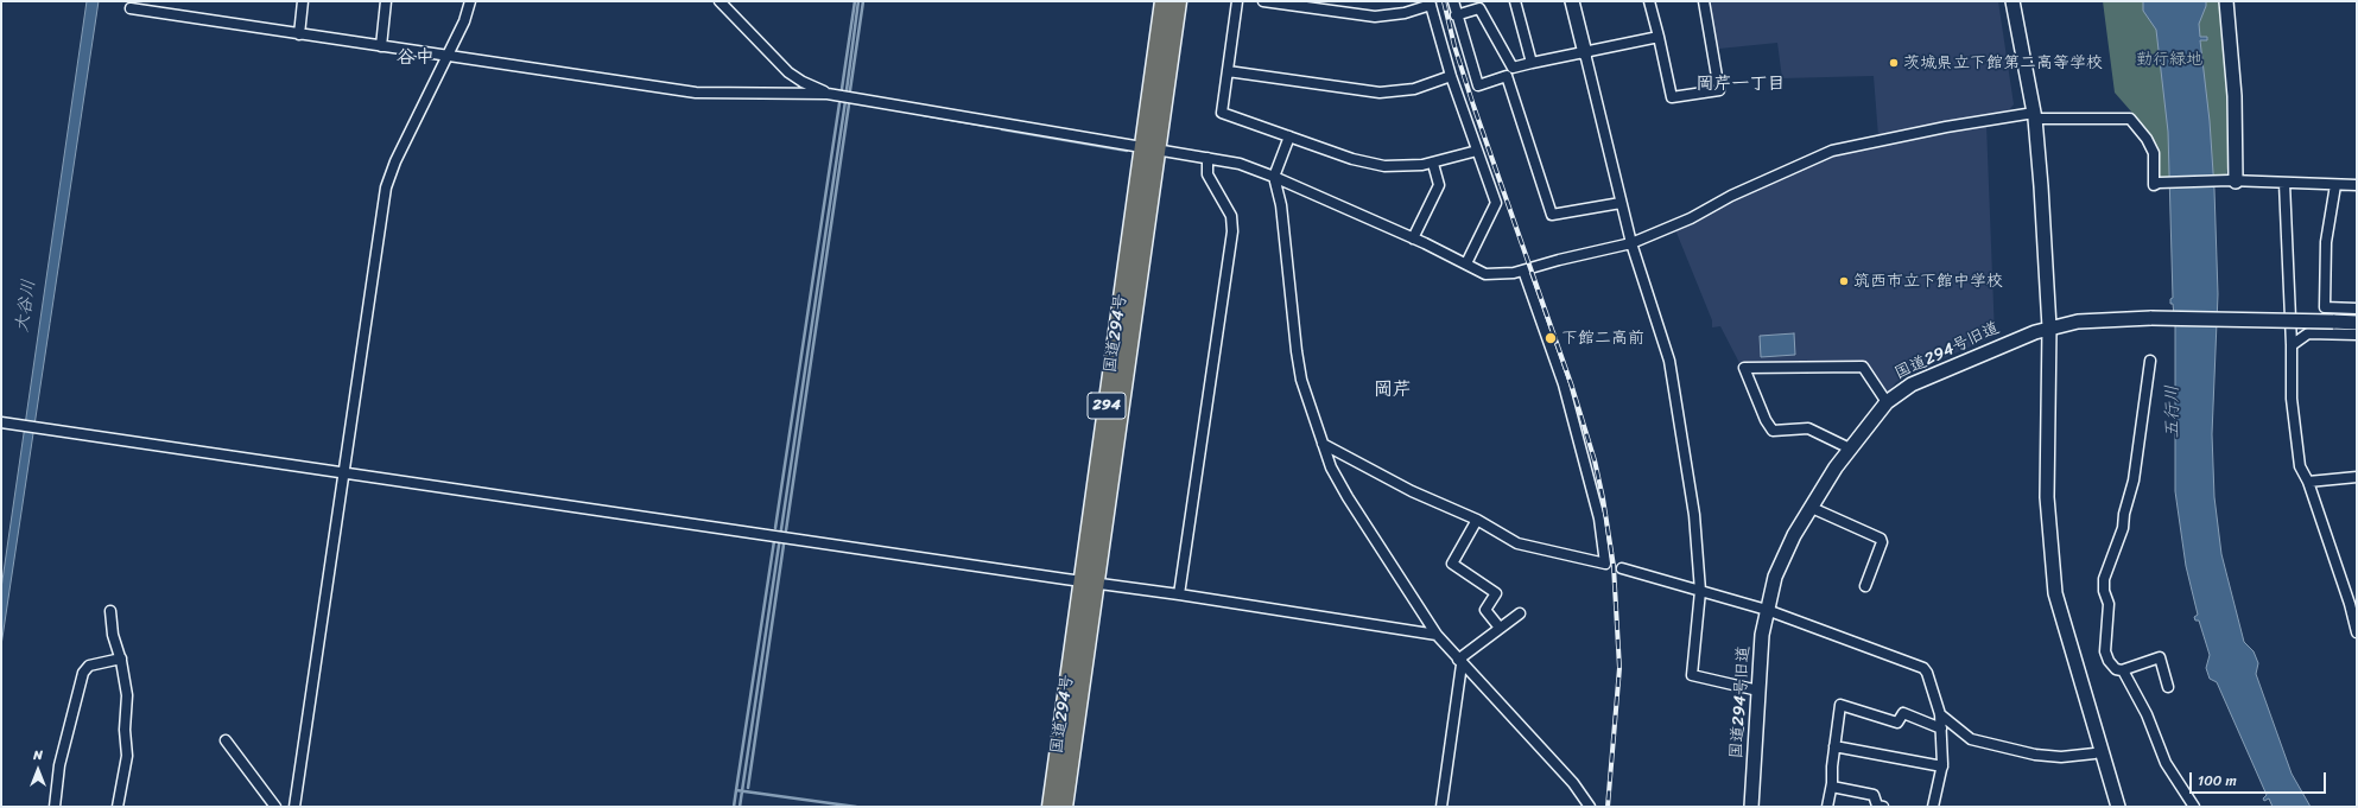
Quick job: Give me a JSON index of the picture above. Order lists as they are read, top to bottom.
{
  "streets": {
    "highway": ["国道294号", "294"],
    "street": ["国道294号旧道"]
  },
  "districts": ["谷中", "岡芹一丁目", "岡芹"],
  "water": ["大谷川", "五行川"],
  "parks": ["勤行緑地"],
  "places": ["茨城県立下館第二高等学校", "筑西市立下館中学校", "下館二高前"],
  "scale_bar": "100 m",
  "north": "top"
}
